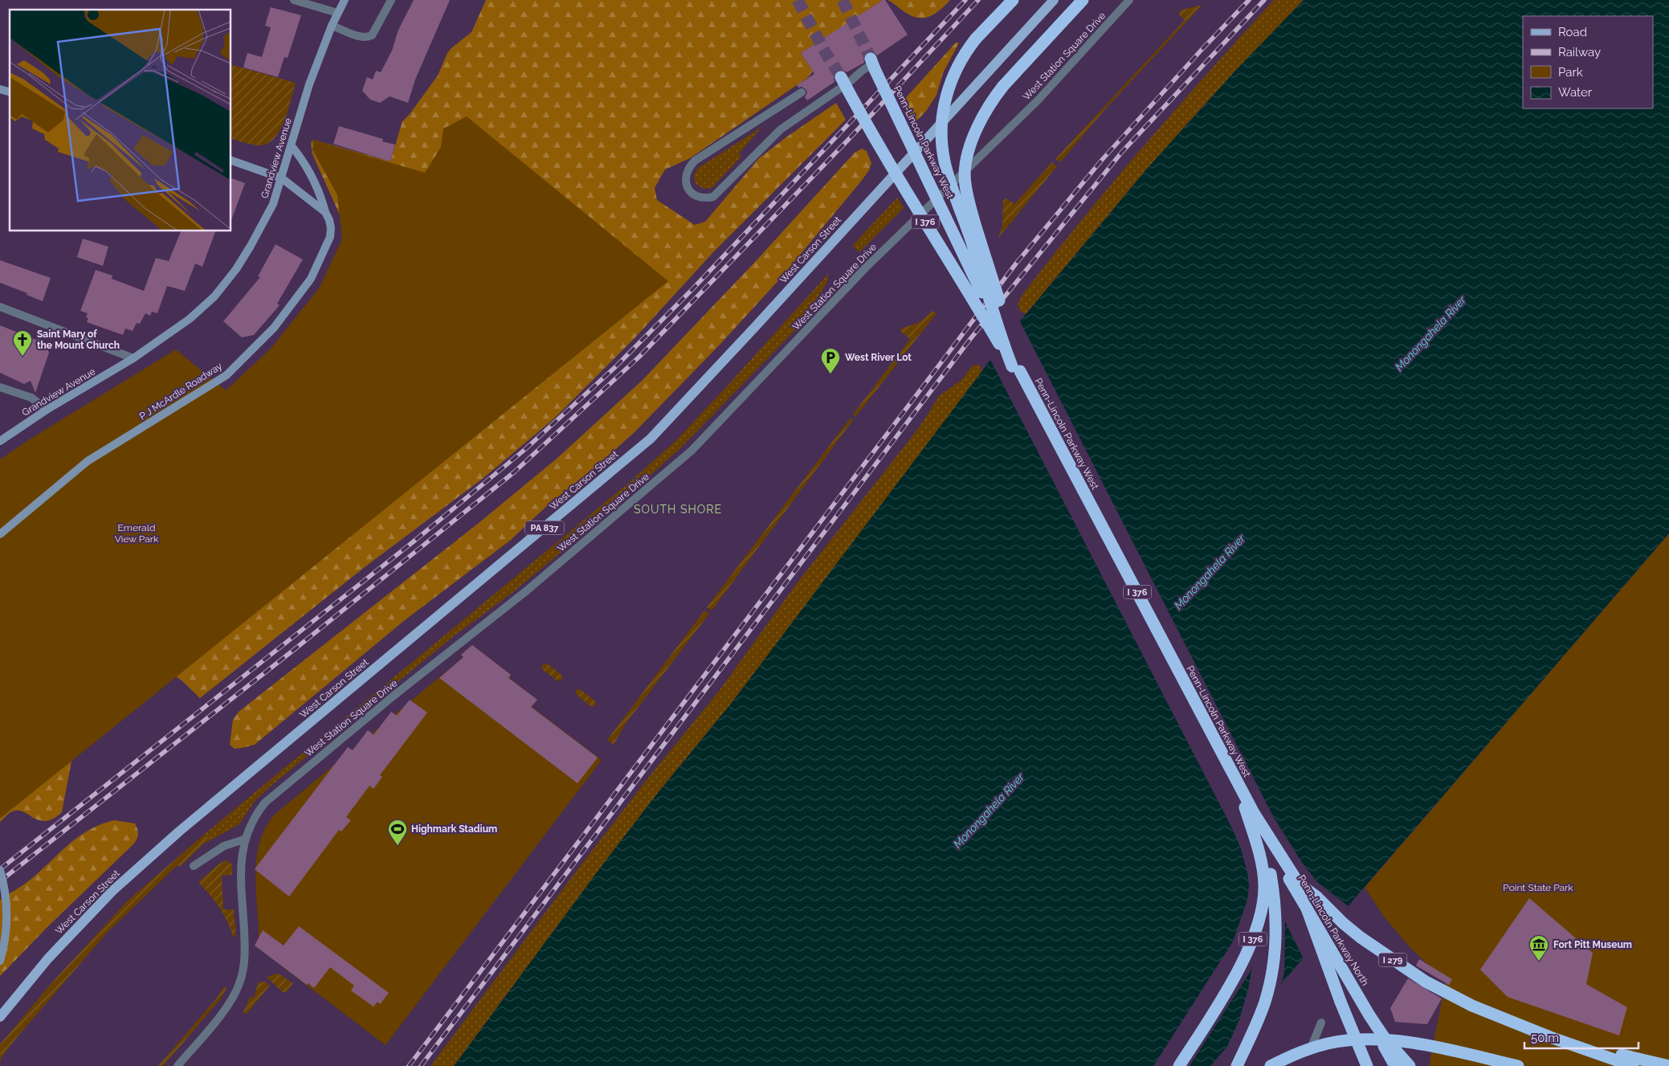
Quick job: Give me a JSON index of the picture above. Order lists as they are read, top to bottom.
{
  "streets": {
    "highway": [
      "Penn-Lincoln Parkway West",
      "I 376",
      "Penn-Lincoln Parkway North",
      "I 279"
    ],
    "main road": ["West Carson Street", "PA 837"],
    "street": ["West Station Square Drive", "Grandview Avenue", "P J McArdle Roadway"]
  },
  "crossings": [
    ["Penn-Lincoln Parkway West", "I 376"],
    ["Penn-Lincoln Parkway West", "Penn-Lincoln Parkway North"],
    ["Grandview Avenue", "P J McArdle Roadway"],
    ["I 376", "Penn-Lincoln Parkway North"]
  ],
  "districts": ["SOUTH SHORE"],
  "water": ["Monongahela River"],
  "parks": ["Emerald View Park", "Point State Park"],
  "places": {
    "church": ["Saint Mary of the Mount Church"],
    "parking": ["West River Lot"],
    "sports": ["Highmark Stadium"],
    "museum": ["Fort Pitt Museum"]
  },
  "legend": [
    "Road",
    "Railway",
    "Park",
    "Water"
  ],
  "scale_bar": "50 m"
}
